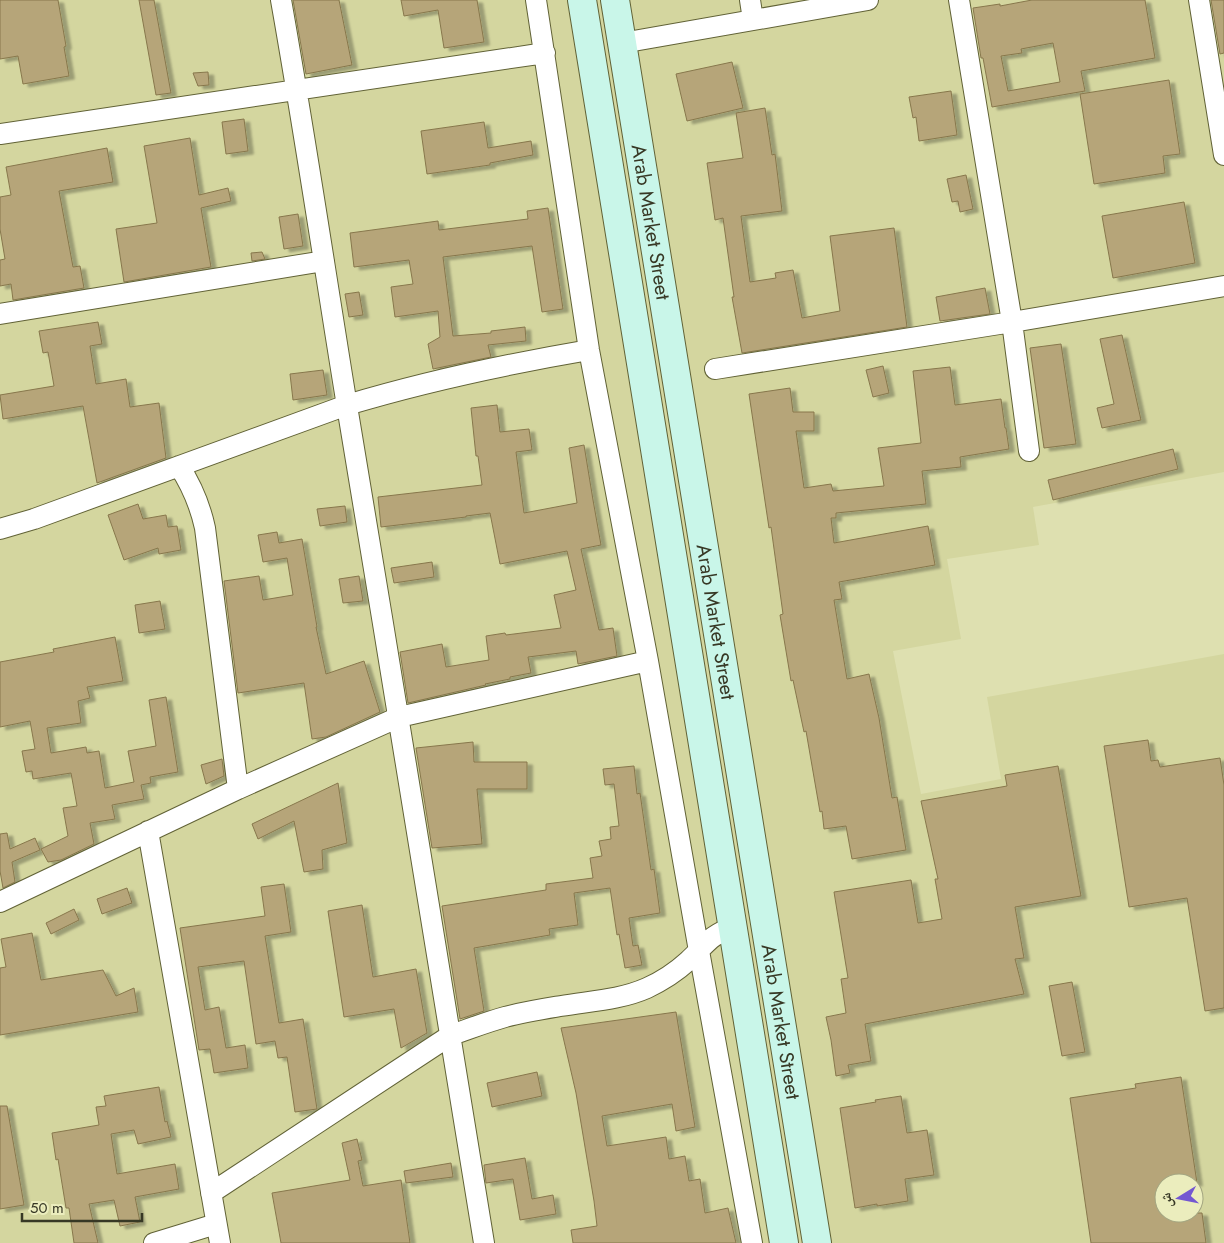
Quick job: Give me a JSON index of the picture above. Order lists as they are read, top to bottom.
{
  "streets": {
    "main road": ["Arab Market Street"]
  },
  "scale_bar": "50 m",
  "north": "left"
}
